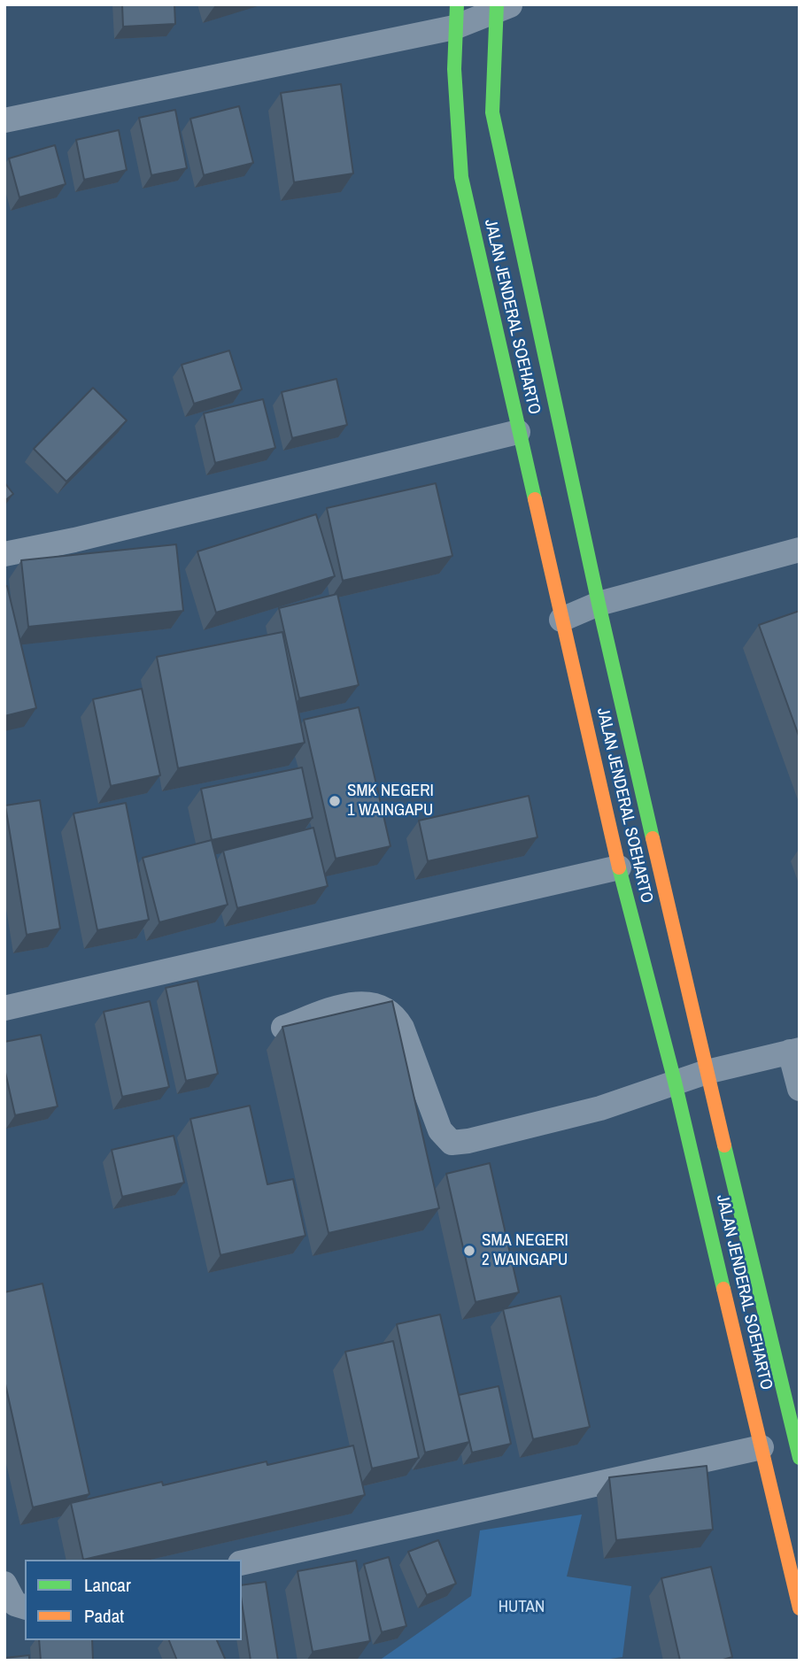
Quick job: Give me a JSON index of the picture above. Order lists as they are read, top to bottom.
{
  "streets": {
    "main road": ["JALAN JENDERAL SOEHARTO"]
  },
  "parks": ["HUTAN"],
  "places": ["SMK NEGERI 1 WAINGAPU", "SMA NEGERI 2 WAINGAPU"],
  "legend": ["Lancar", "Padat"]
}
